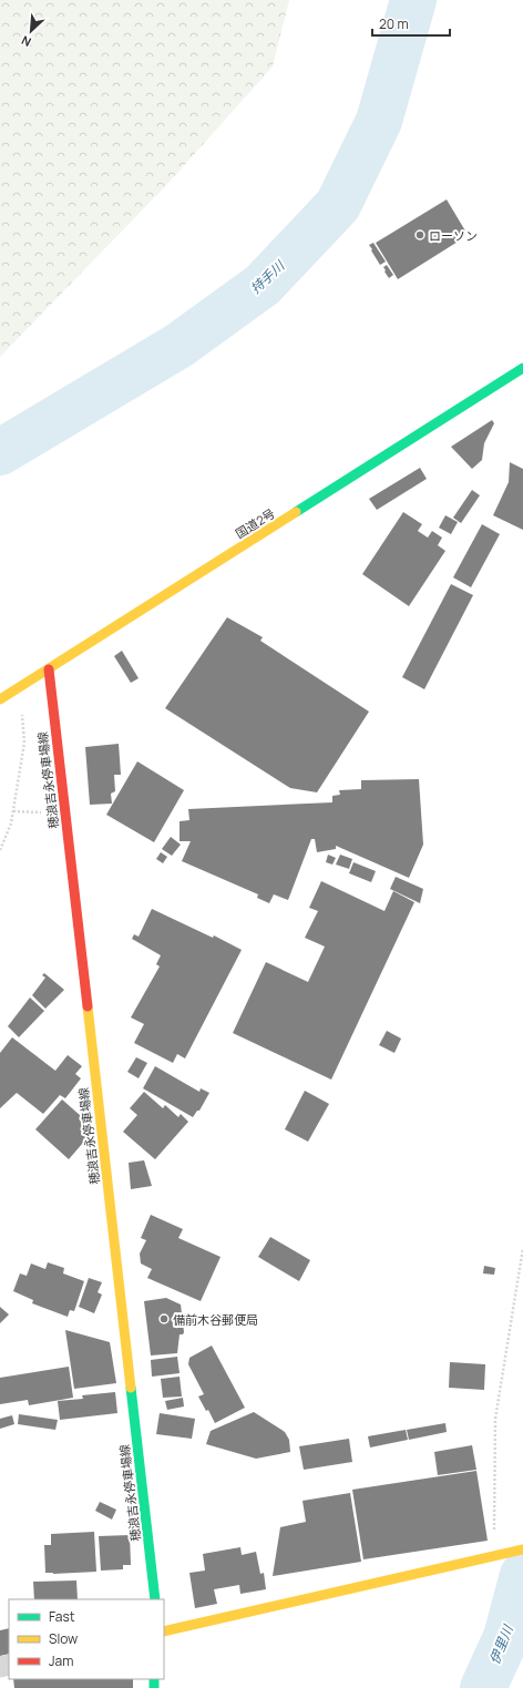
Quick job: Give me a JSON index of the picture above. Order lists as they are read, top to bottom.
{
  "streets": {
    "main road": ["国道2号", "穂浪吉永停車場線"]
  },
  "crossings": [
    ["国道2号", "穂浪吉永停車場線"]
  ],
  "water": ["持手川", "伊里川"],
  "places": ["ローソン", "備前木谷郵便局"],
  "legend": ["Fast", "Slow", "Jam"],
  "scale_bar": "20 m",
  "north": "bottom left"
}
